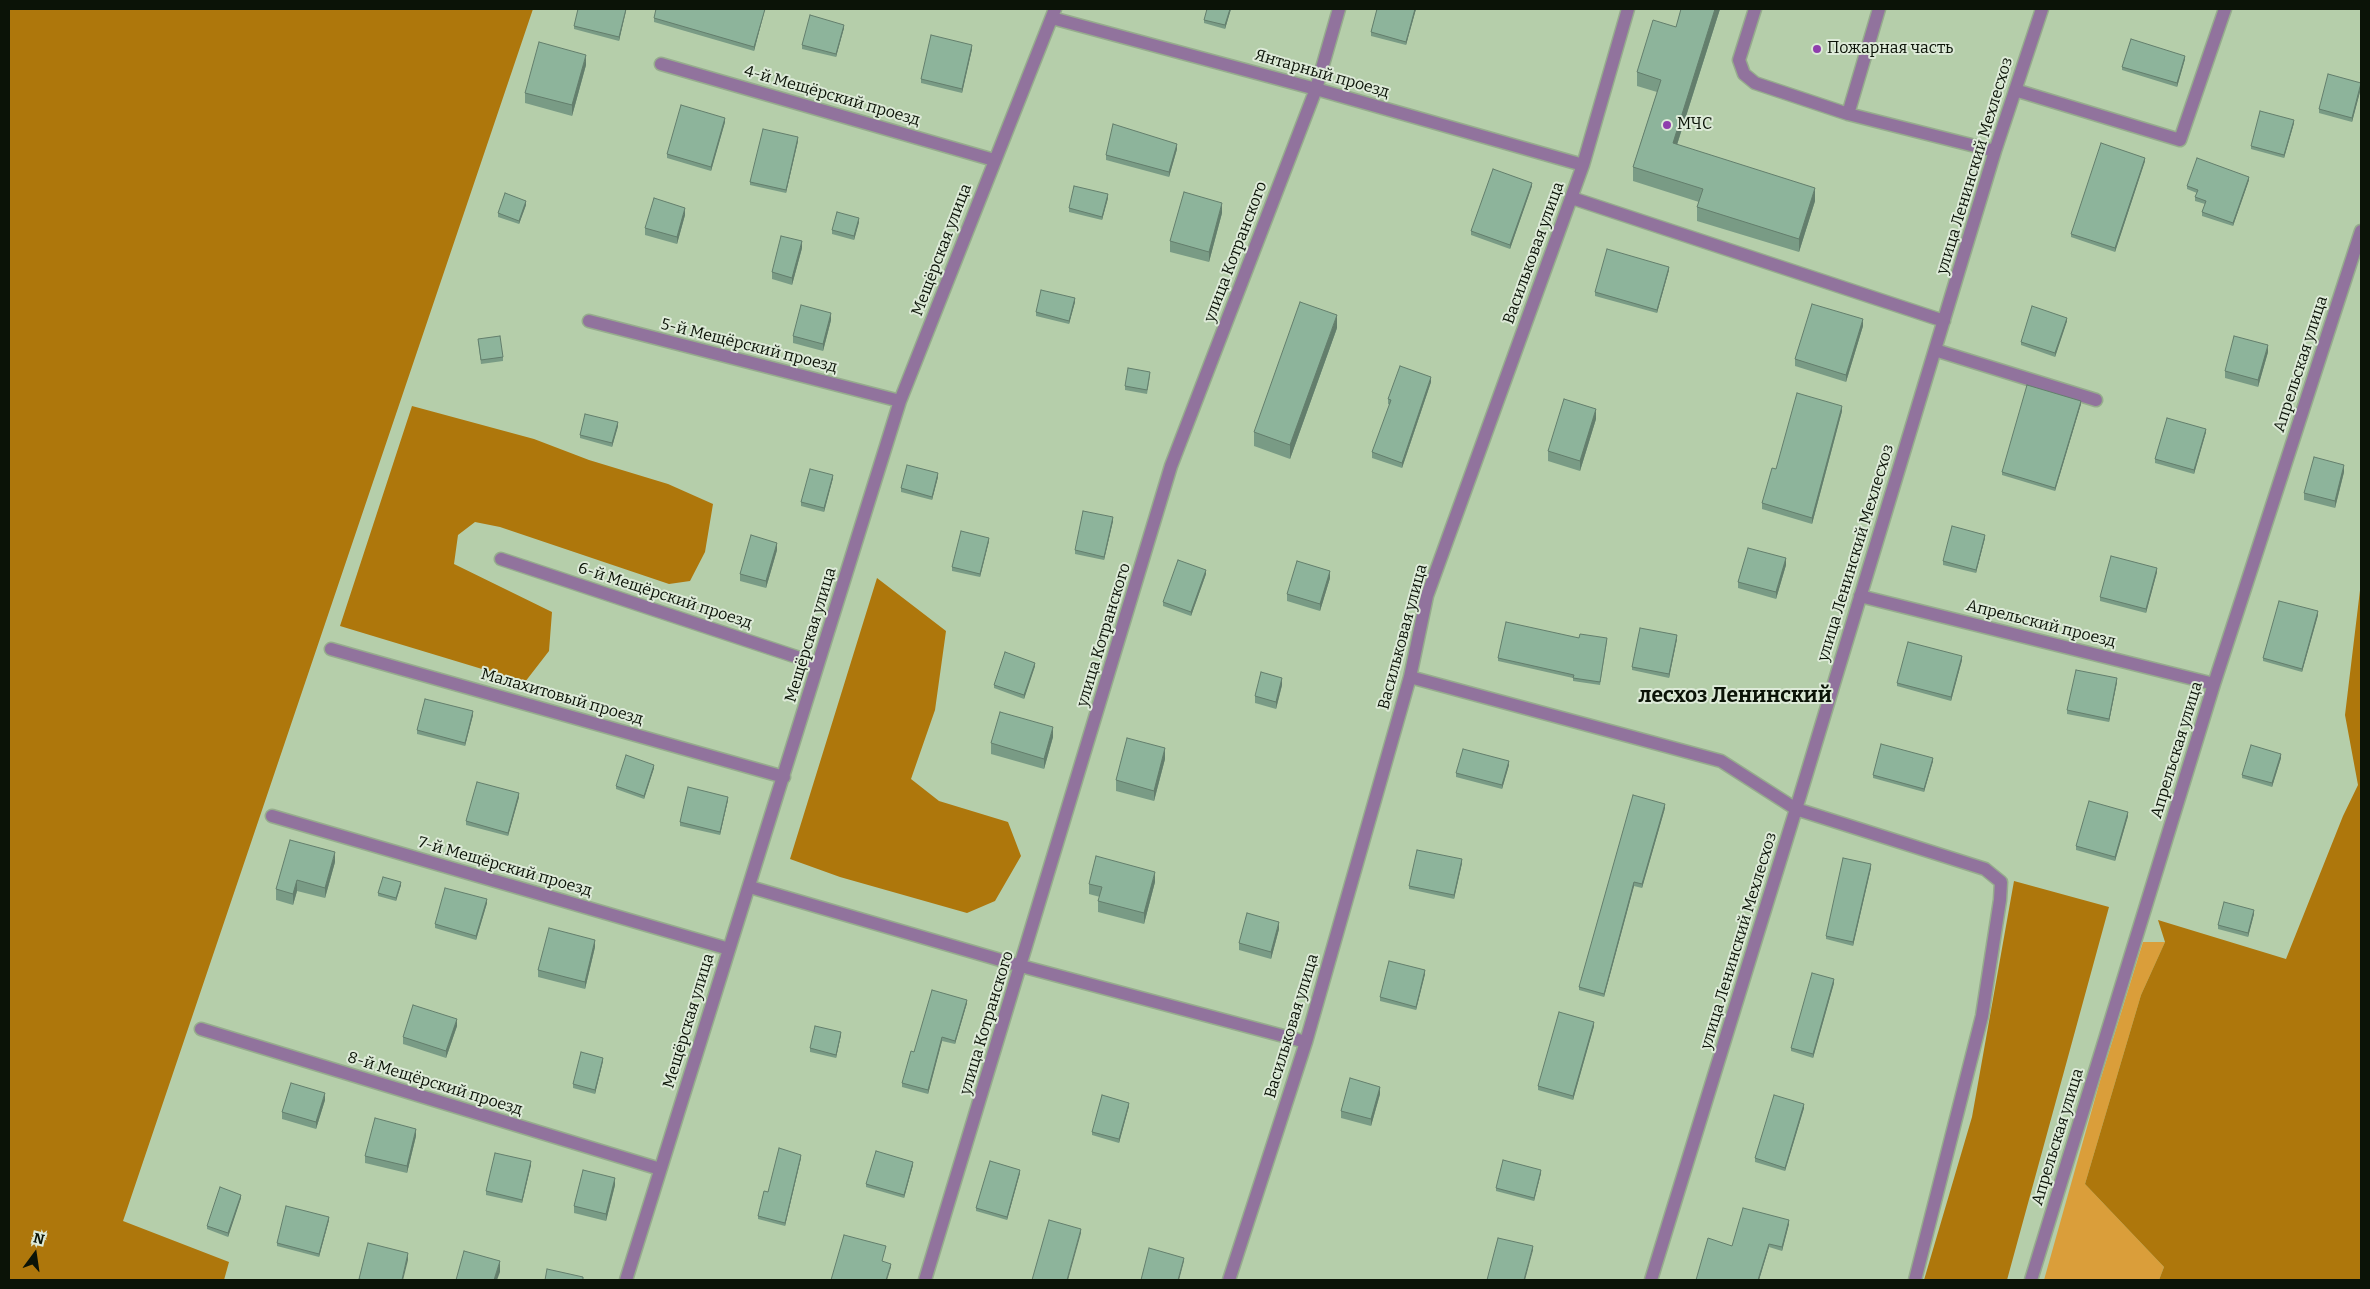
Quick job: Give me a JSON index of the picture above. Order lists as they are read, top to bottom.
{
  "streets": {
    "street": [
      "Янтарный проезд",
      "4-й Мещёрский проезд",
      "улица Ленинский Мехлесхоз",
      "Мещёрская улица",
      "улица Котранского",
      "Васильковая улица",
      "5-й Мещёрский проезд",
      "Апрельская улица",
      "6-й Мещёрский проезд",
      "Апрельский проезд",
      "Малахитовый проезд",
      "7-й Мещёрский проезд",
      "8-й Мещёрский проезд"
    ]
  },
  "crossings": [
    ["Янтарный проезд", "Мещёрская улица"],
    ["Янтарный проезд", "улица Котранского"],
    ["Янтарный проезд", "Васильковая улица"],
    ["4-й Мещёрский проезд", "Мещёрская улица"],
    ["улица Ленинский Мехлесхоз", "Апрельский проезд"],
    ["Мещёрская улица", "5-й Мещёрский проезд"],
    ["Мещёрская улица", "6-й Мещёрский проезд"],
    ["Мещёрская улица", "Малахитовый проезд"],
    ["Мещёрская улица", "7-й Мещёрский проезд"],
    ["Мещёрская улица", "8-й Мещёрский проезд"],
    ["Апрельская улица", "Апрельский проезд"]
  ],
  "districts": ["лесхоз Ленинский"],
  "places": ["Пожарная часть", "МЧС"],
  "north": "top"
}
